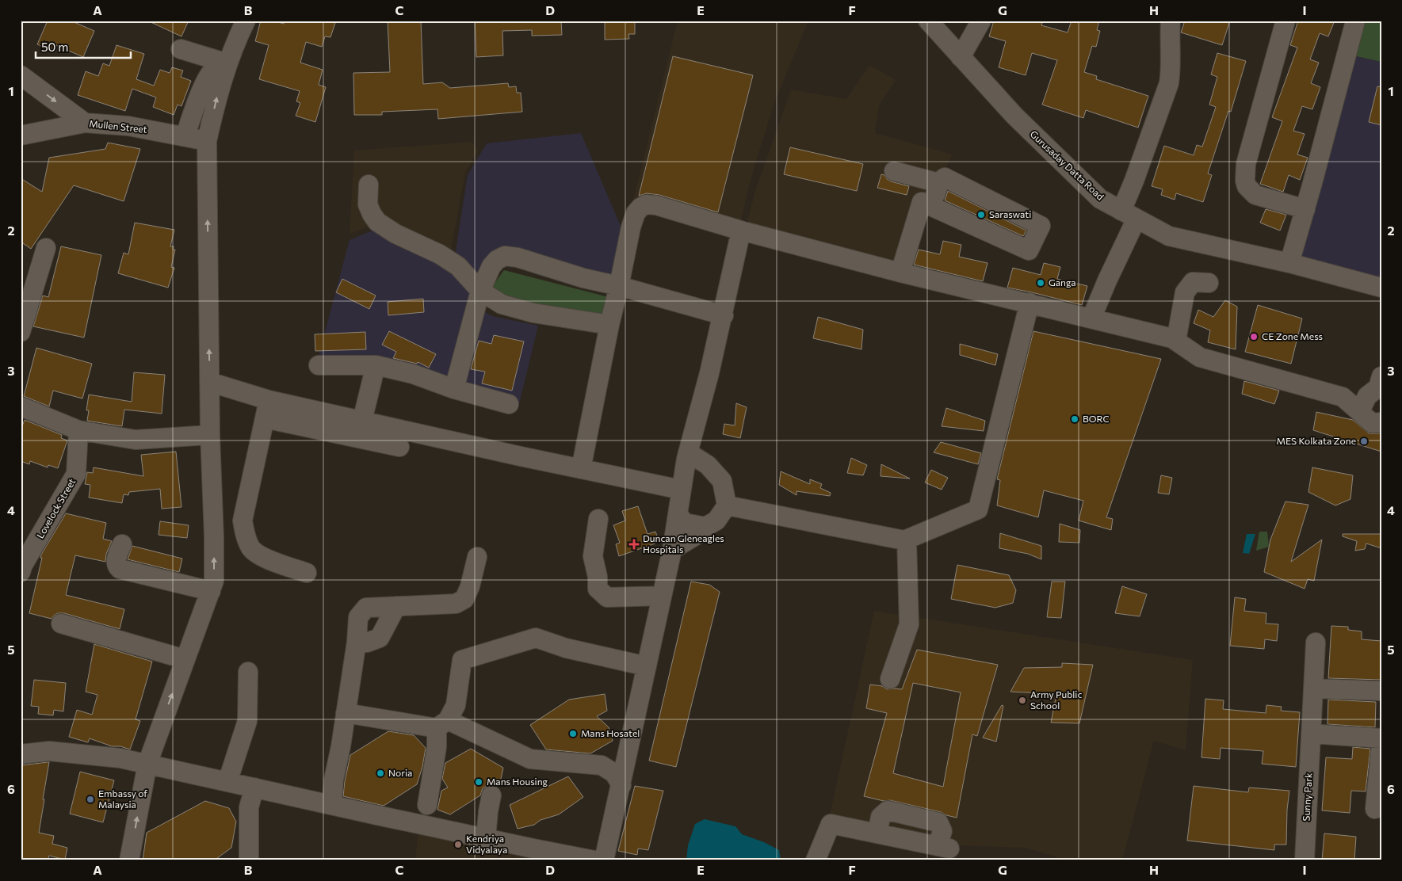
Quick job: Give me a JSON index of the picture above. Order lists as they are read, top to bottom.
{
  "streets": {
    "street": [
      "Mullen Street",
      "Gurusaday Datta Road",
      "Lovelock Street",
      "Sunny Park"
    ]
  },
  "one_way": ["Mullen Street"],
  "places": {
    "other": [
      "Saraswati",
      "Ganga",
      "CE Zone Mess",
      "BORC",
      "MES Kolkata Zone",
      "Army Public School",
      "Mans Hosatel",
      "Noria",
      "Mans Housing",
      "Embassy of Malaysia",
      "Kendriya Vidyalaya"
    ],
    "health": ["Duncan Gleneagles Hospitals"]
  },
  "scale_bar": "50 m",
  "grid": {
    "columns": [
      "A",
      "B",
      "C",
      "D",
      "E",
      "F",
      "G",
      "H",
      "I"
    ],
    "rows": [
      "1",
      "2",
      "3",
      "4",
      "5",
      "6"
    ]
  }
}
